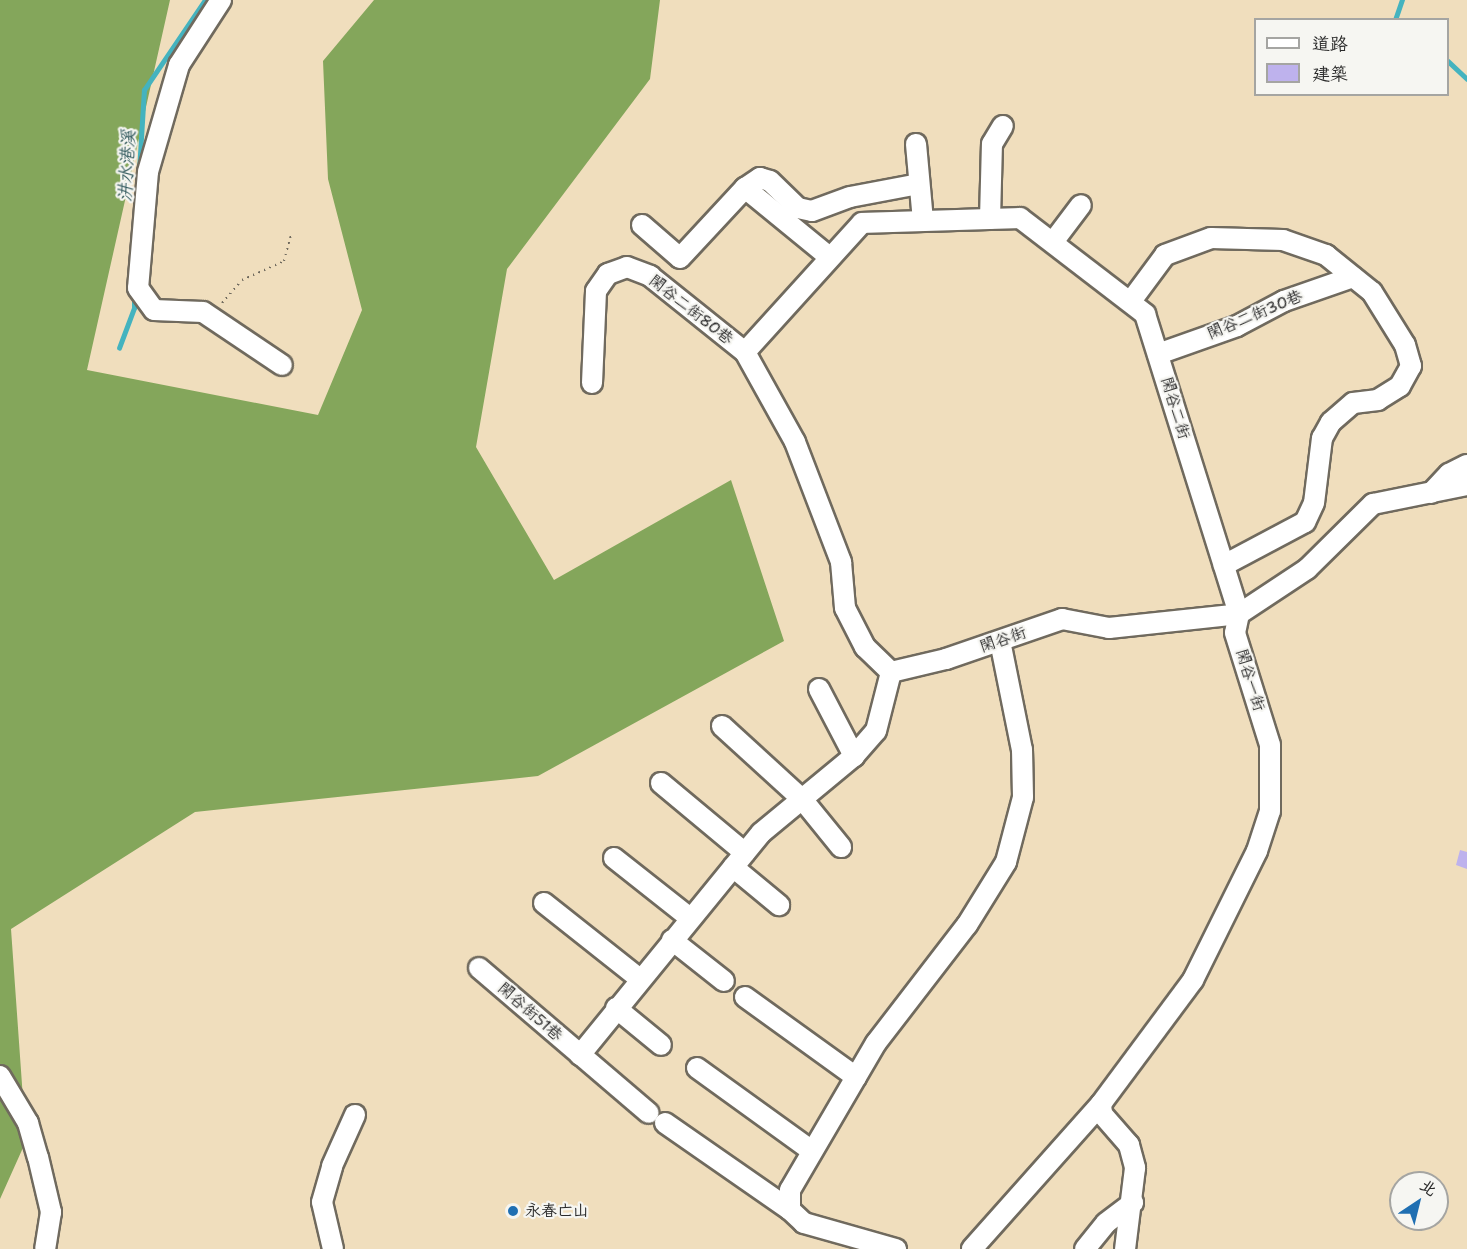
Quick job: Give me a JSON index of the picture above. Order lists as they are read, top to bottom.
{
  "streets": {
    "street": [
      "閑谷二街80巷",
      "閑谷二街30巷",
      "閑谷二街",
      "閑谷街",
      "閑谷一街",
      "閑谷街51巷"
    ]
  },
  "crossings": [
    ["閑谷二街80巷", "閑谷二街"],
    ["閑谷二街30巷", "閑谷二街"],
    ["閑谷二街", "閑谷街"],
    ["閑谷二街", "閑谷一街"],
    ["閑谷街", "閑谷一街"]
  ],
  "water": ["汫水港溪"],
  "places": ["永春亡山"],
  "legend": ["道路", "建築"],
  "north": "top right"
}
